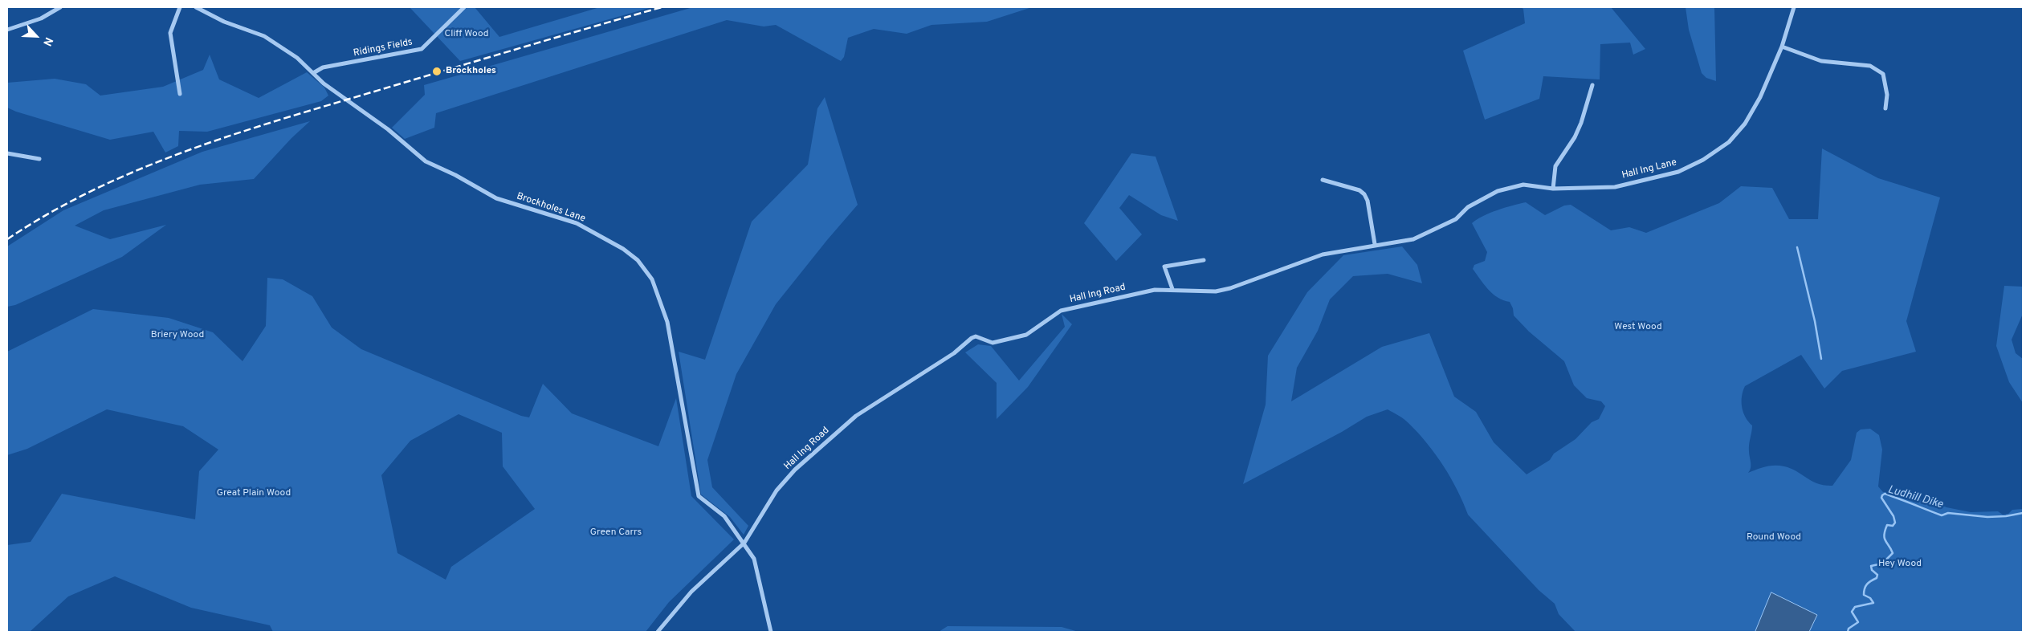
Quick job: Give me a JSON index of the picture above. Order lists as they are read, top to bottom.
{
  "streets": {
    "street": [
      "Ridings Fields",
      "Hall Ing Lane",
      "Brockholes Lane",
      "Hall Ing Road"
    ]
  },
  "crossings": [
    ["Ridings Fields", "Brockholes Lane"],
    ["Hall Ing Lane", "Hall Ing Road"],
    ["Brockholes Lane", "Hall Ing Road"]
  ],
  "water": ["Ludhill Dike"],
  "parks": [
    "Cliff Wood",
    "West Wood",
    "Briery Wood",
    "Great Plain Wood",
    "Green Carrs",
    "Round Wood",
    "Hey Wood"
  ],
  "places": ["Brockholes"],
  "north": "bottom right"
}
